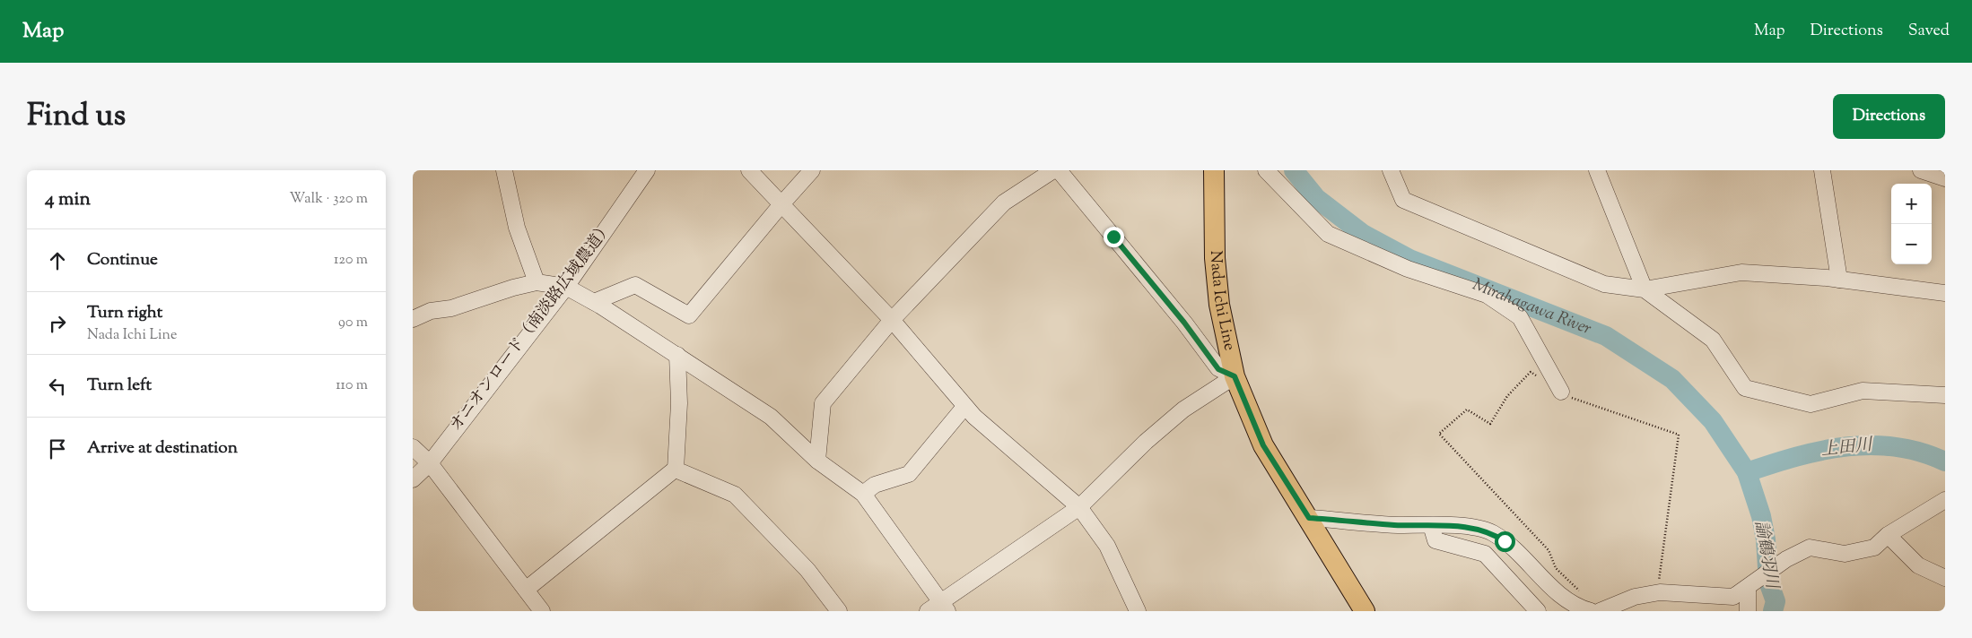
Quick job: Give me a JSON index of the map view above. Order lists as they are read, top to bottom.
{
  "streets": {
    "main road": ["Nada Ichi Line"],
    "street": ["オニオンロード（南淡路広域農道）"]
  },
  "water": ["Mirahagawa River", "上田川", "諭鶴羽川"],
  "page": {
    "header": "Map",
    "nav": ["Map", "Directions", "Saved"],
    "title": "Find us",
    "buttons": "Directions",
    "heading": ["4 min", "Walk · 320 m"],
    "map_buttons": ["+", "−"],
    "list": [
      ["Continue", "120 m"],
      ["Turn right", "Nada Ichi Line", "90 m"],
      ["Turn left", "110 m"],
      "Arrive at destination"
    ]
  }
}
